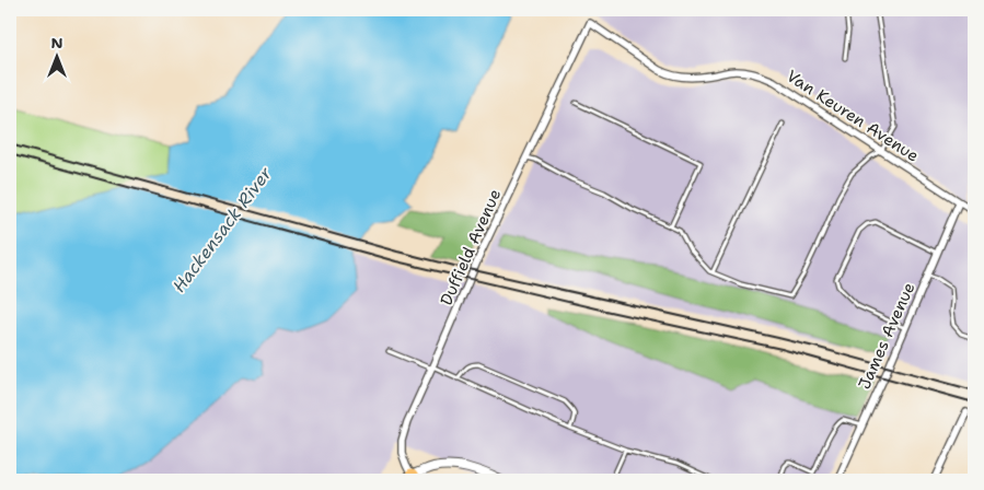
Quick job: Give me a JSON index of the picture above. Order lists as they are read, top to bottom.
{
  "streets": {
    "street": ["Van Keuren Avenue", "Duffield Avenue", "James Avenue"]
  },
  "crossings": [
    ["Van Keuren Avenue", "Duffield Avenue"],
    ["Van Keuren Avenue", "James Avenue"]
  ],
  "water": ["Hackensack River"],
  "north": "top"
}
